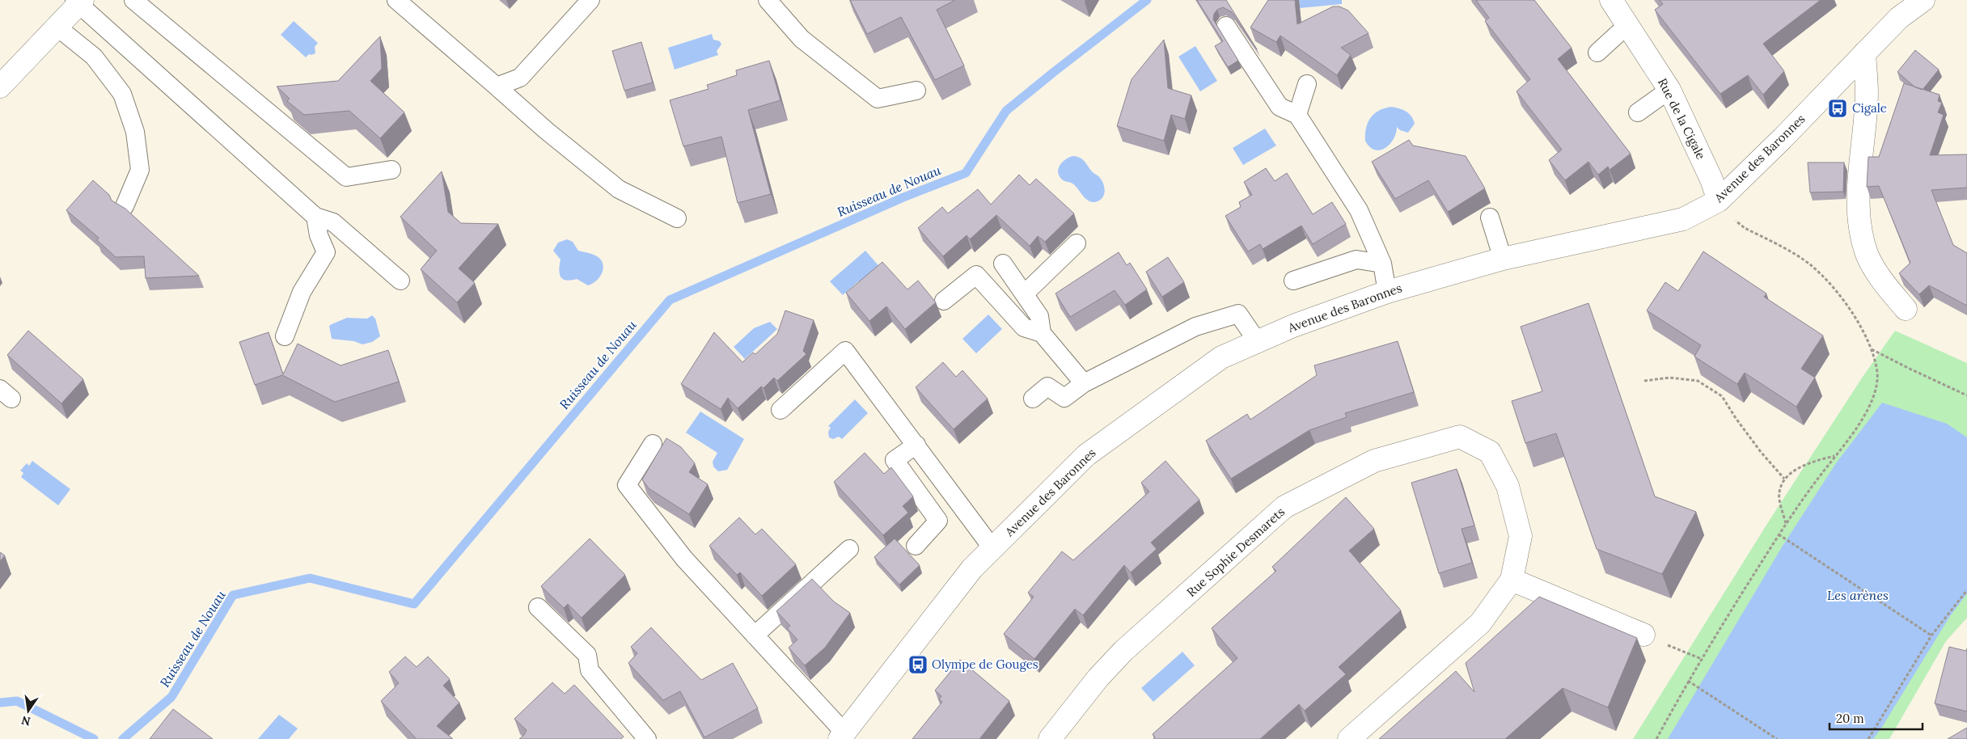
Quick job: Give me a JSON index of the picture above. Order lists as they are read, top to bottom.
{
  "streets": {
    "street": ["Rue de la Cigale", "Avenue des Baronnes", "Rue Sophie Desmarets"]
  },
  "crossings": [
    ["Rue de la Cigale", "Avenue des Baronnes"]
  ],
  "water": ["Ruisseau de Nouau", "Les arènes"],
  "places": {
    "bus stop": ["Cigale", "Olympe de Gouges"]
  },
  "scale_bar": "20 m",
  "north": "bottom"
}
